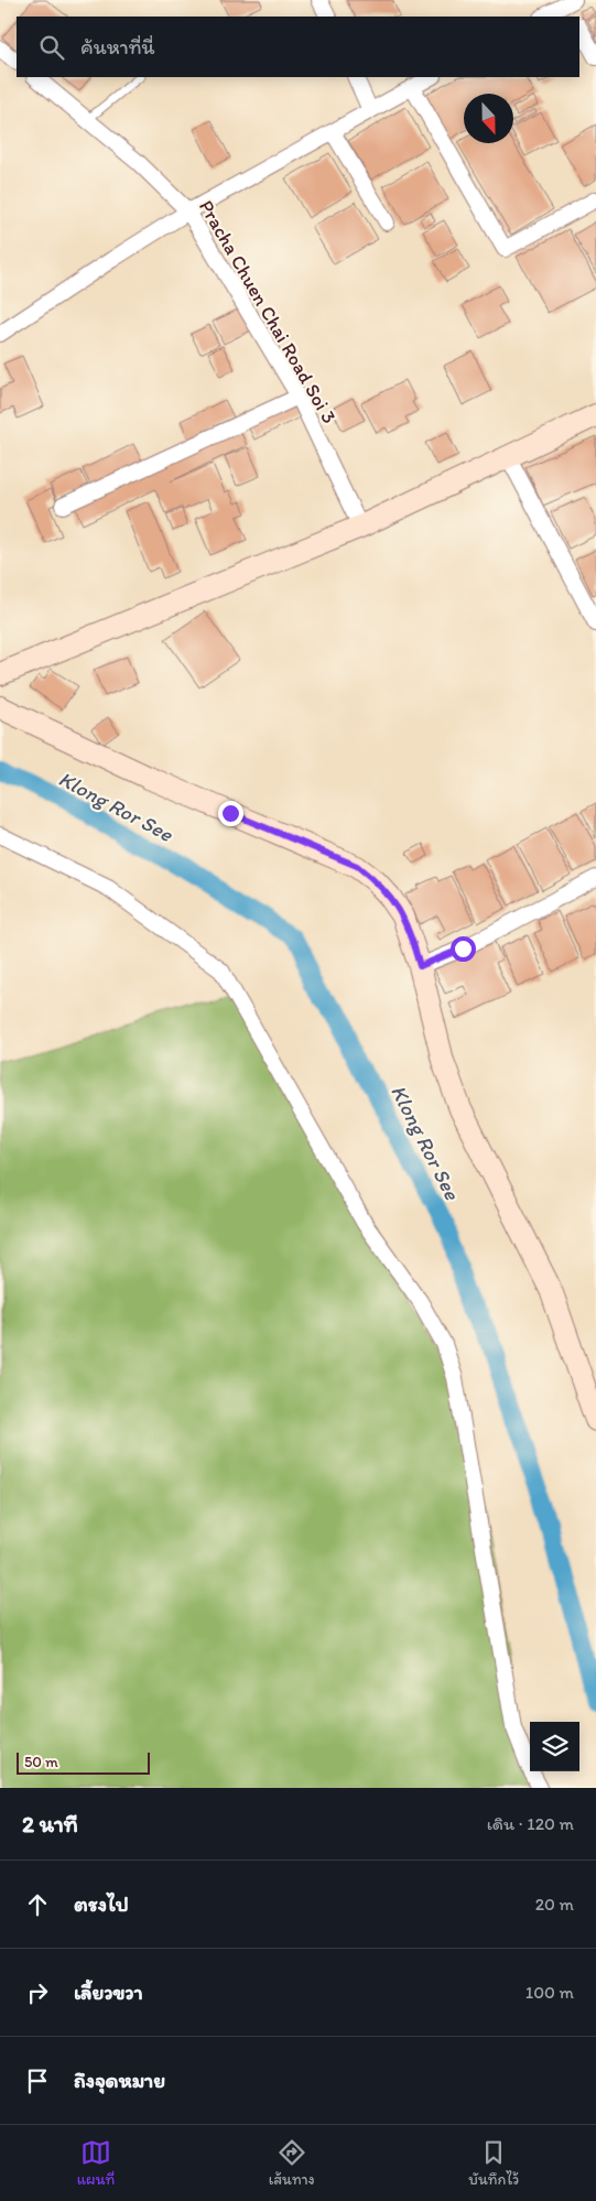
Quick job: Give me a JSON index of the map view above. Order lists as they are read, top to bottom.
{
  "streets": {
    "street": ["Pracha Chuen Chai Road Soi 3"]
  },
  "water": ["Klong Ror See"],
  "scale_bar": "50 m",
  "north": "bottom",
  "page": {
    "search": "ค้นหาที่นี่",
    "scale": "50 m",
    "heading": ["2 นาที", "เดิน · 120 m"],
    "list": [
      ["ตรงไป", "20 m"],
      ["เลี้ยวขวา", "100 m"],
      "ถึงจุดหมาย"
    ],
    "nav": ["แผนที่", "เส้นทาง", "บันทึกไว้"]
  }
}
